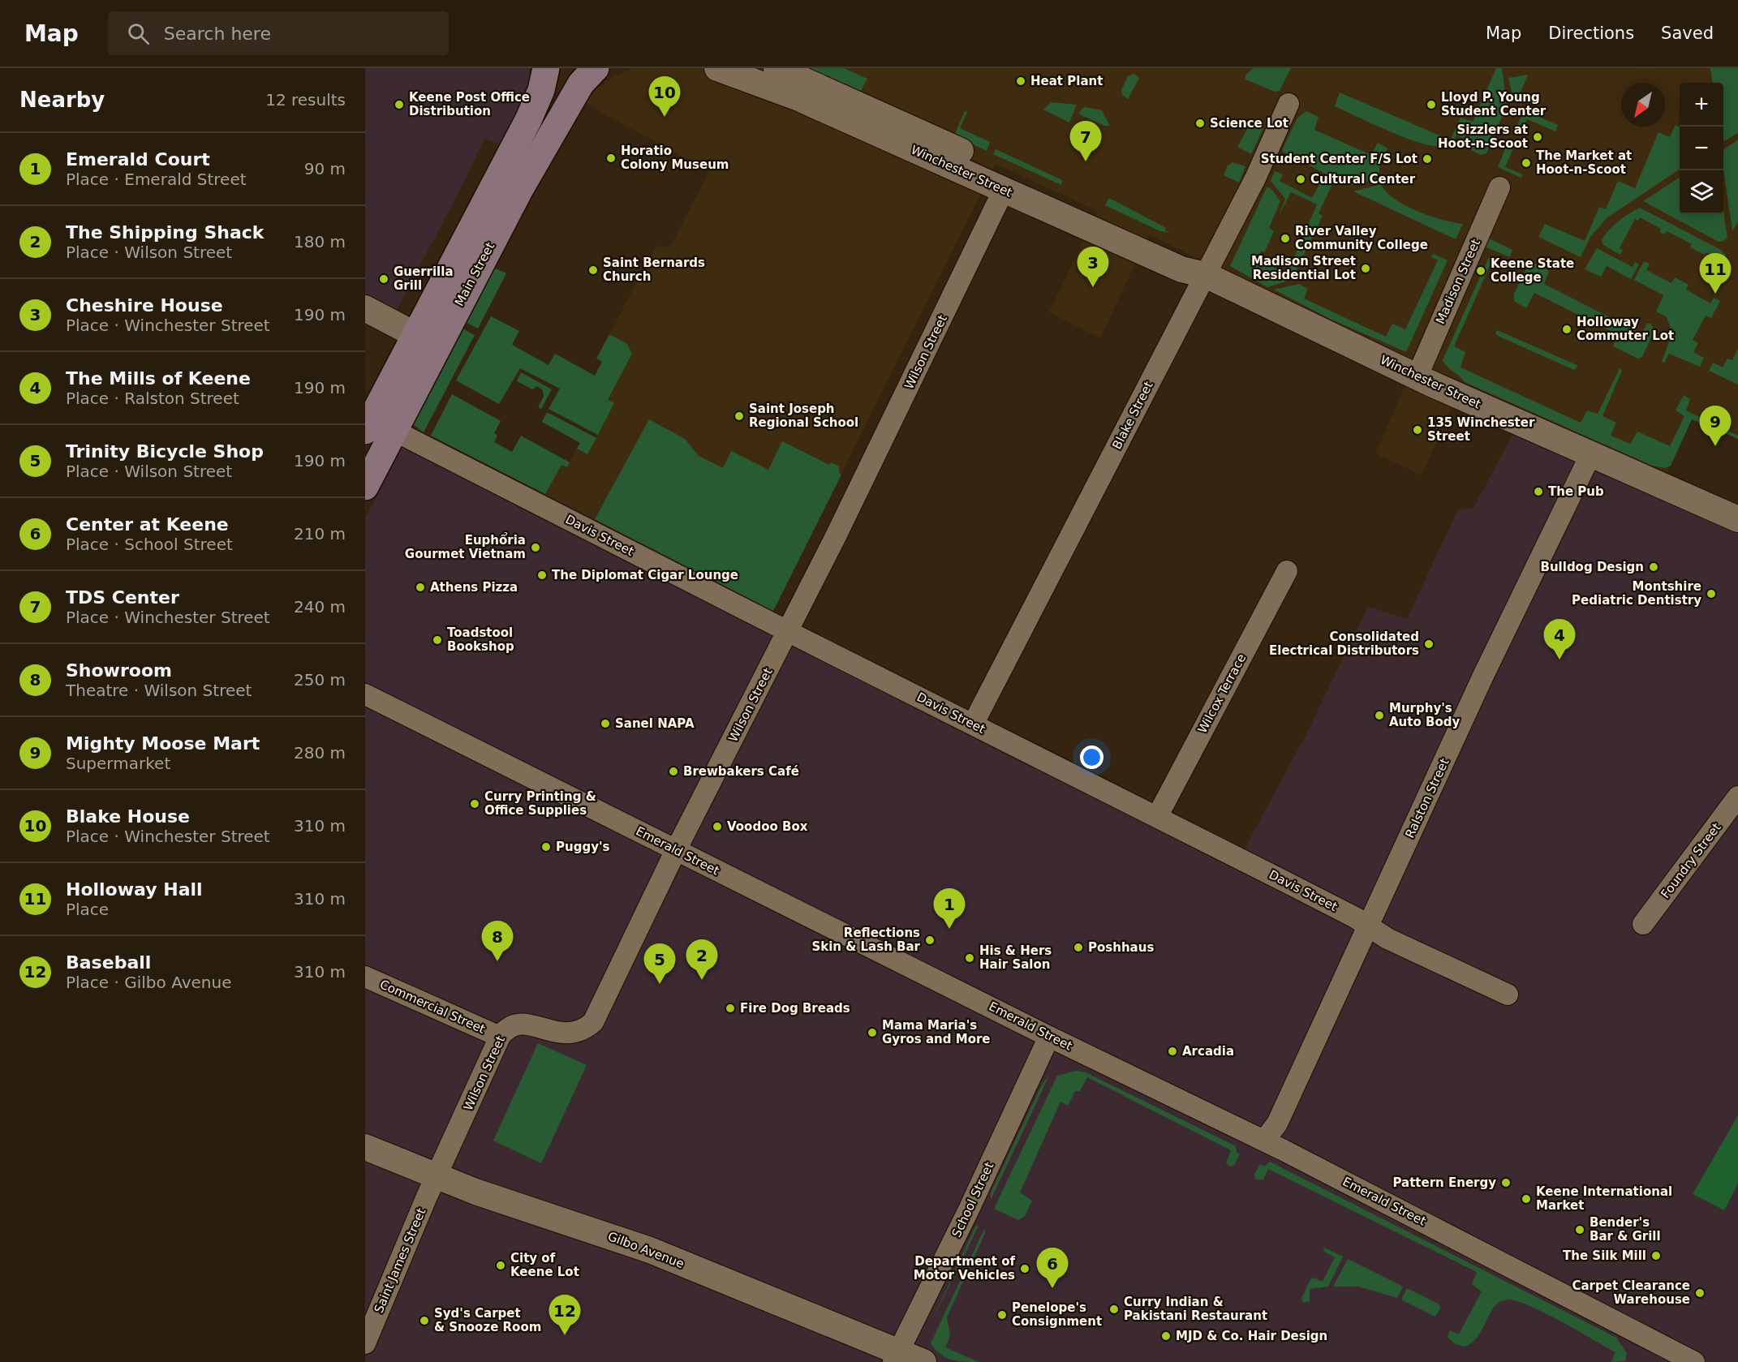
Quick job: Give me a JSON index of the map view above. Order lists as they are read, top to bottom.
{
  "streets": {
    "main road": ["Main Street"],
    "street": [
      "Winchester Street",
      "Madison Street",
      "Wilson Street",
      "Blake Street",
      "Davis Street",
      "Wilcox Terrace",
      "Ralston Street",
      "Emerald Street",
      "Foundry Street",
      "Commercial Street",
      "School Street",
      "Gilbo Avenue",
      "Saint James Street"
    ]
  },
  "crossings": [
    ["Winchester Street", "Madison Street"],
    ["Winchester Street", "Wilson Street"],
    ["Winchester Street", "Blake Street"],
    ["Winchester Street", "Ralston Street"],
    ["Main Street", "Davis Street"],
    ["Wilson Street", "Davis Street"],
    ["Wilson Street", "Emerald Street"],
    ["Wilson Street", "Commercial Street"],
    ["Wilson Street", "Gilbo Avenue"],
    ["Wilson Street", "Saint James Street"],
    ["Blake Street", "Davis Street"],
    ["Davis Street", "Wilcox Terrace"],
    ["Davis Street", "Ralston Street"],
    ["Ralston Street", "Emerald Street"],
    ["Emerald Street", "School Street"],
    ["School Street", "Gilbo Avenue"],
    ["Gilbo Avenue", "Saint James Street"]
  ],
  "places": [
    "Heat Plant",
    "Keene Post Office Distribution",
    "Lloyd P. Young Student Center",
    "Science Lot",
    "Sizzlers at Hoot-n-Scoot",
    "Horatio Colony Museum",
    "Student Center F/S Lot",
    "The Market at Hoot-n-Scoot",
    "Cultural Center",
    "River Valley Community College",
    "Madison Street Residential Lot",
    "Saint Bernards Church",
    "Keene State College",
    "Guerrilla Grill",
    "Holloway Commuter Lot",
    "Saint Joseph Regional School",
    "135 Winchester Street",
    "The Pub",
    "Euphổria Gourmet Vietnam",
    "Bulldog Design",
    "The Diplomat Cigar Lounge",
    "Athens Pizza",
    "Montshire Pediatric Dentistry",
    "Toadstool Bookshop",
    "Consolidated Electrical Distributors",
    "Murphy's Auto Body",
    "Sanel NAPA",
    "Brewbakers Café",
    "Curry Printing & Office Supplies",
    "Voodoo Box",
    "Puggy's",
    "Reflections Skin & Lash Bar",
    "Poshhaus",
    "His & Hers Hair Salon",
    "Fire Dog Breads",
    "Mama Maria's Gyros and More",
    "Arcadia",
    "Pattern Energy",
    "Keene International Market",
    "Bender's Bar & Grill",
    "The Silk Mill",
    "City of Keene Lot",
    "Department of Motor Vehicles",
    "Carpet Clearance Warehouse",
    "Curry Indian & Pakistani Restaurant",
    "Penelope's Consignment",
    "Syd's Carpet & Snooze Room",
    "MJD & Co. Hair Design"
  ],
  "north": "bottom left",
  "page": {
    "header": "Map",
    "search": "Search here",
    "nav": ["Map", "Directions", "Saved"],
    "heading": ["Nearby", "12 results"],
    "pins": [
      "10",
      "7",
      "3",
      "11",
      "9",
      "4",
      "1",
      "8",
      "2",
      "5",
      "6",
      "12"
    ],
    "map_buttons": ["+", "−"],
    "list": [
      {
        "mark": "1",
        "name": "Emerald Court",
        "note": "Place · Emerald Street",
        "value": "90 m"
      },
      {
        "mark": "2",
        "name": "The Shipping Shack",
        "note": "Place · Wilson Street",
        "value": "180 m"
      },
      {
        "mark": "3",
        "name": "Cheshire House",
        "note": "Place · Winchester Street",
        "value": "190 m"
      },
      {
        "mark": "4",
        "name": "The Mills of Keene",
        "note": "Place · Ralston Street",
        "value": "190 m"
      },
      {
        "mark": "5",
        "name": "Trinity Bicycle Shop",
        "note": "Place · Wilson Street",
        "value": "190 m"
      },
      {
        "mark": "6",
        "name": "Center at Keene",
        "note": "Place · School Street",
        "value": "210 m"
      },
      {
        "mark": "7",
        "name": "TDS Center",
        "note": "Place · Winchester Street",
        "value": "240 m"
      },
      {
        "mark": "8",
        "name": "Showroom",
        "note": "Theatre · Wilson Street",
        "value": "250 m"
      },
      {
        "mark": "9",
        "name": "Mighty Moose Mart",
        "note": "Supermarket",
        "value": "280 m"
      },
      {
        "mark": "10",
        "name": "Blake House",
        "note": "Place · Winchester Street",
        "value": "310 m"
      },
      {
        "mark": "11",
        "name": "Holloway Hall",
        "note": "Place",
        "value": "310 m"
      },
      {
        "mark": "12",
        "name": "Baseball",
        "note": "Place · Gilbo Avenue",
        "value": "310 m"
      }
    ]
  }
}
